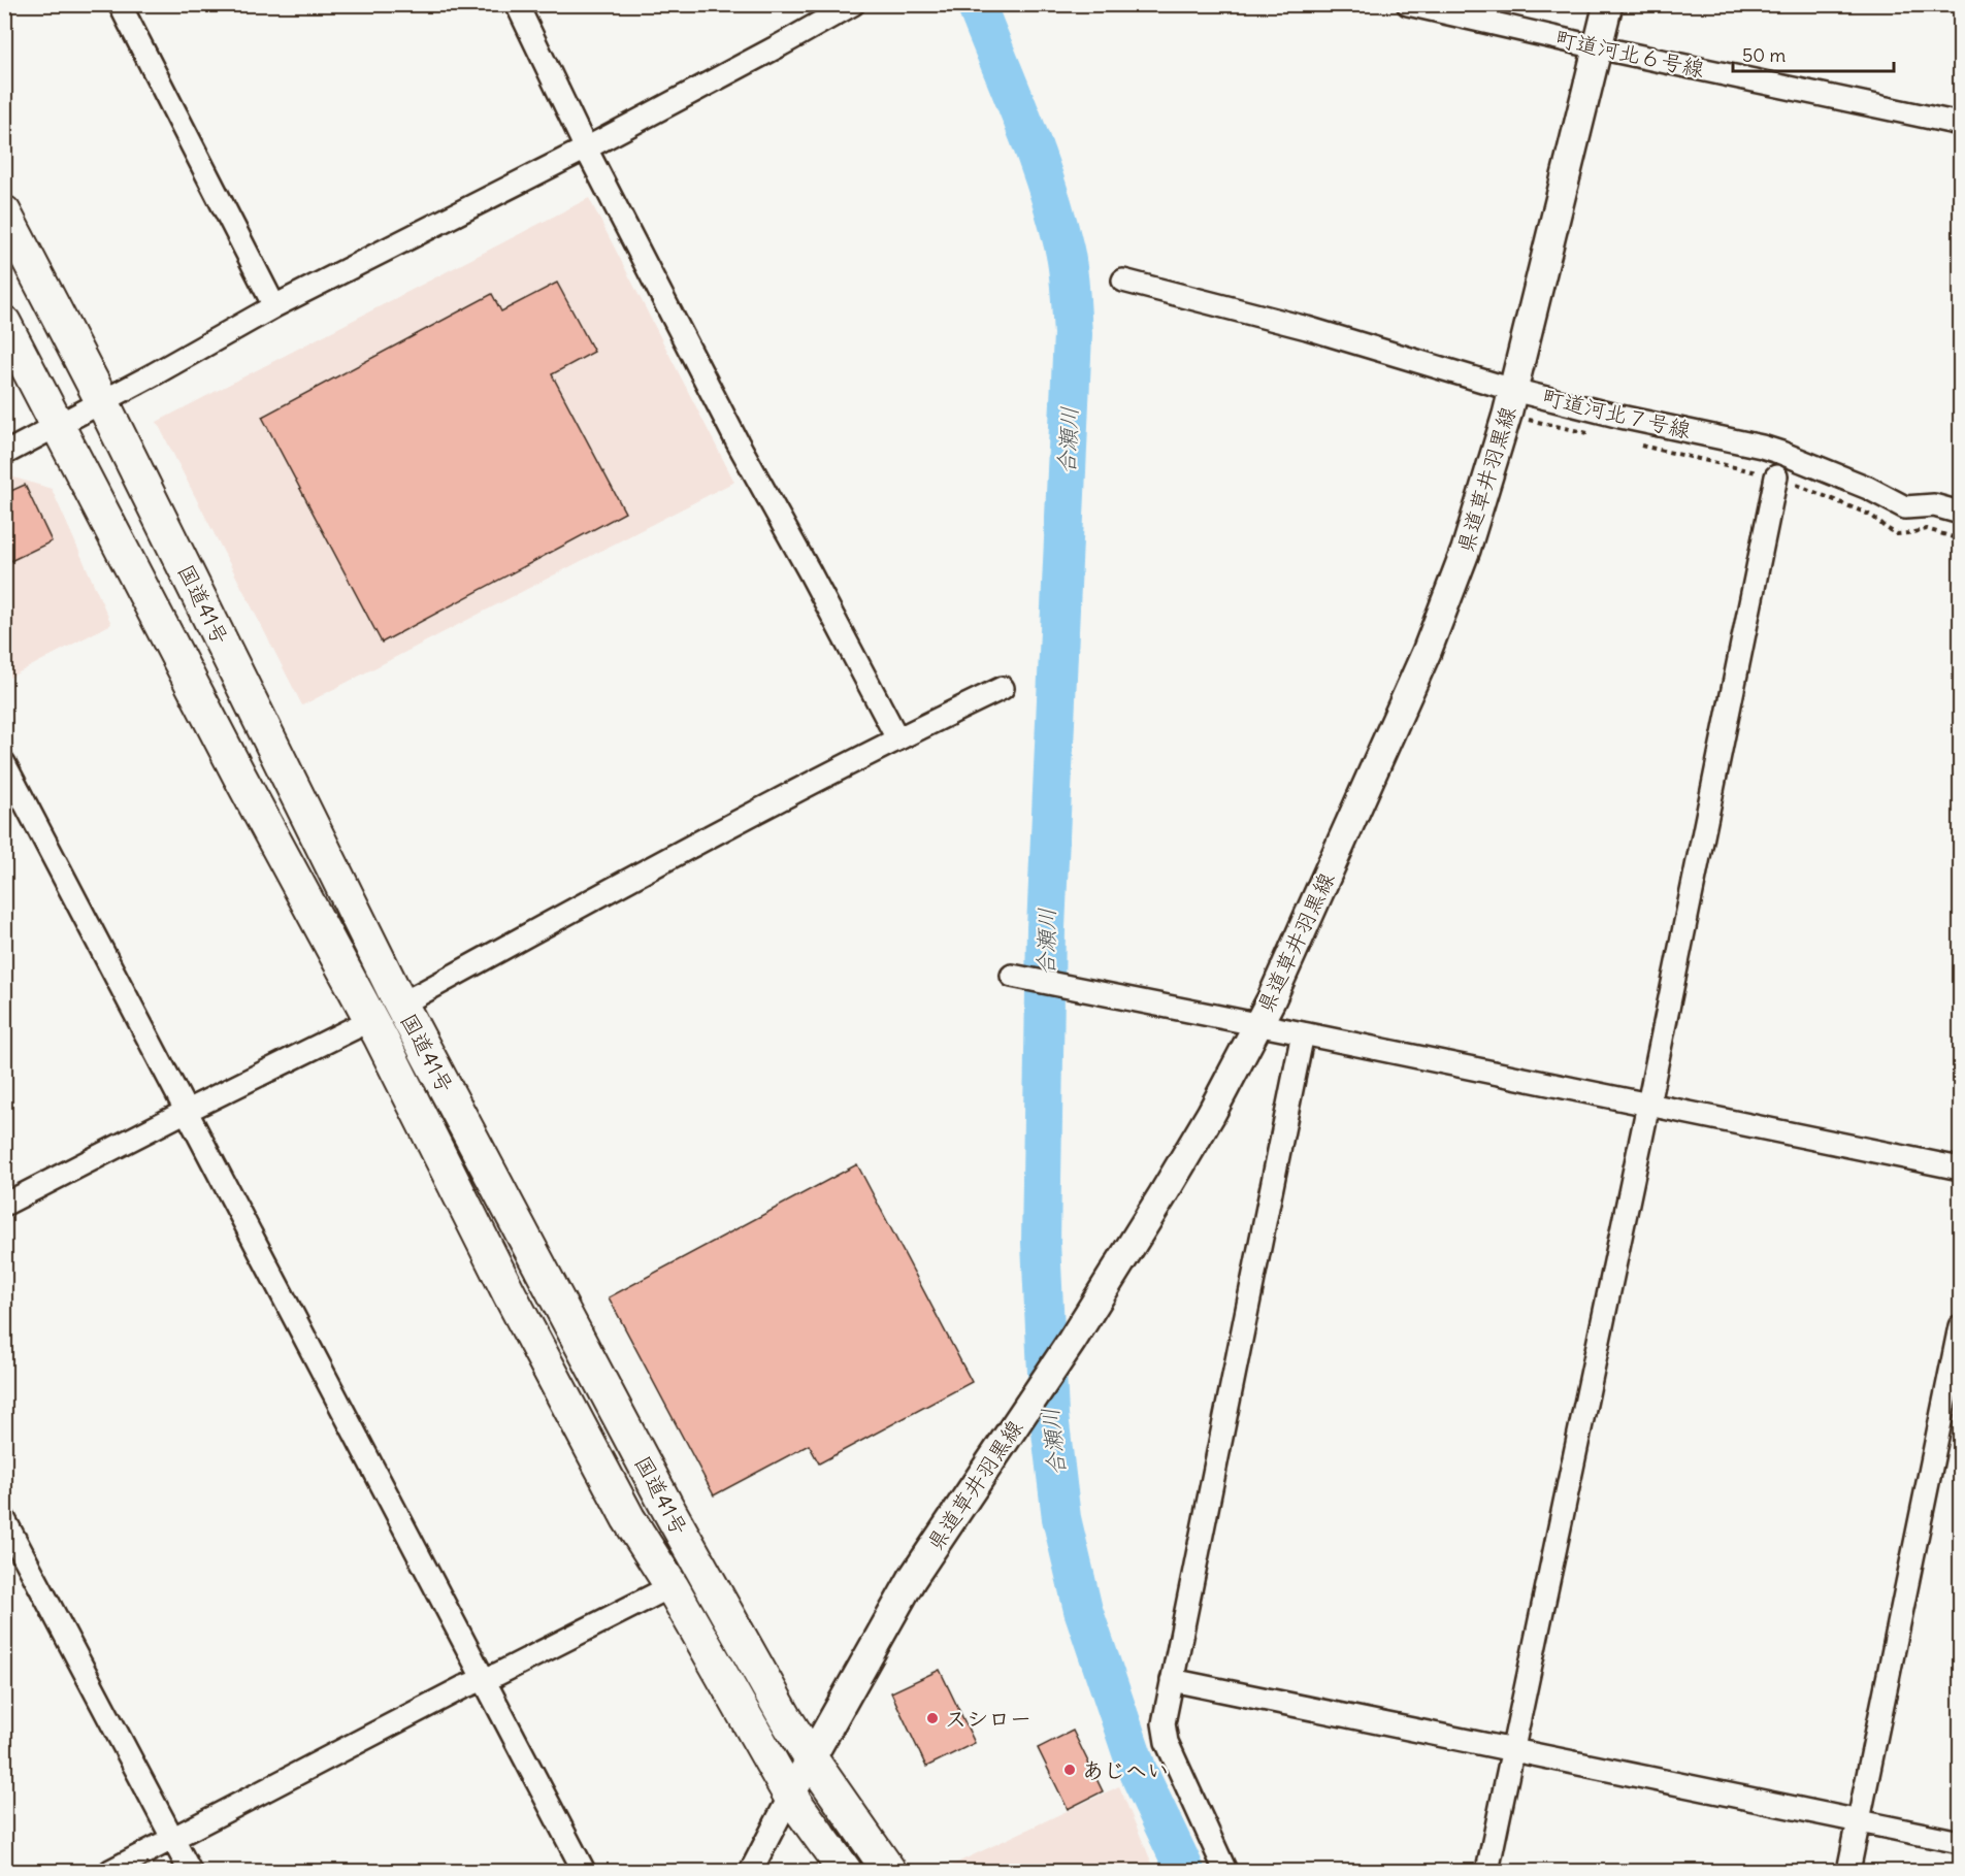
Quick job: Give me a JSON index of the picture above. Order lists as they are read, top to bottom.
{
  "streets": {
    "highway": ["国道41号"],
    "main road": ["県道草井羽黒線"],
    "street": ["町道河北６号線", "町道河北７号線"]
  },
  "crossings": [
    ["町道河北６号線", "県道草井羽黒線"],
    ["町道河北７号線", "県道草井羽黒線"],
    ["県道草井羽黒線", "国道41号"]
  ],
  "water": ["合瀬川"],
  "places": ["スシロー", "あじへい"],
  "scale_bar": "50 m"
}
